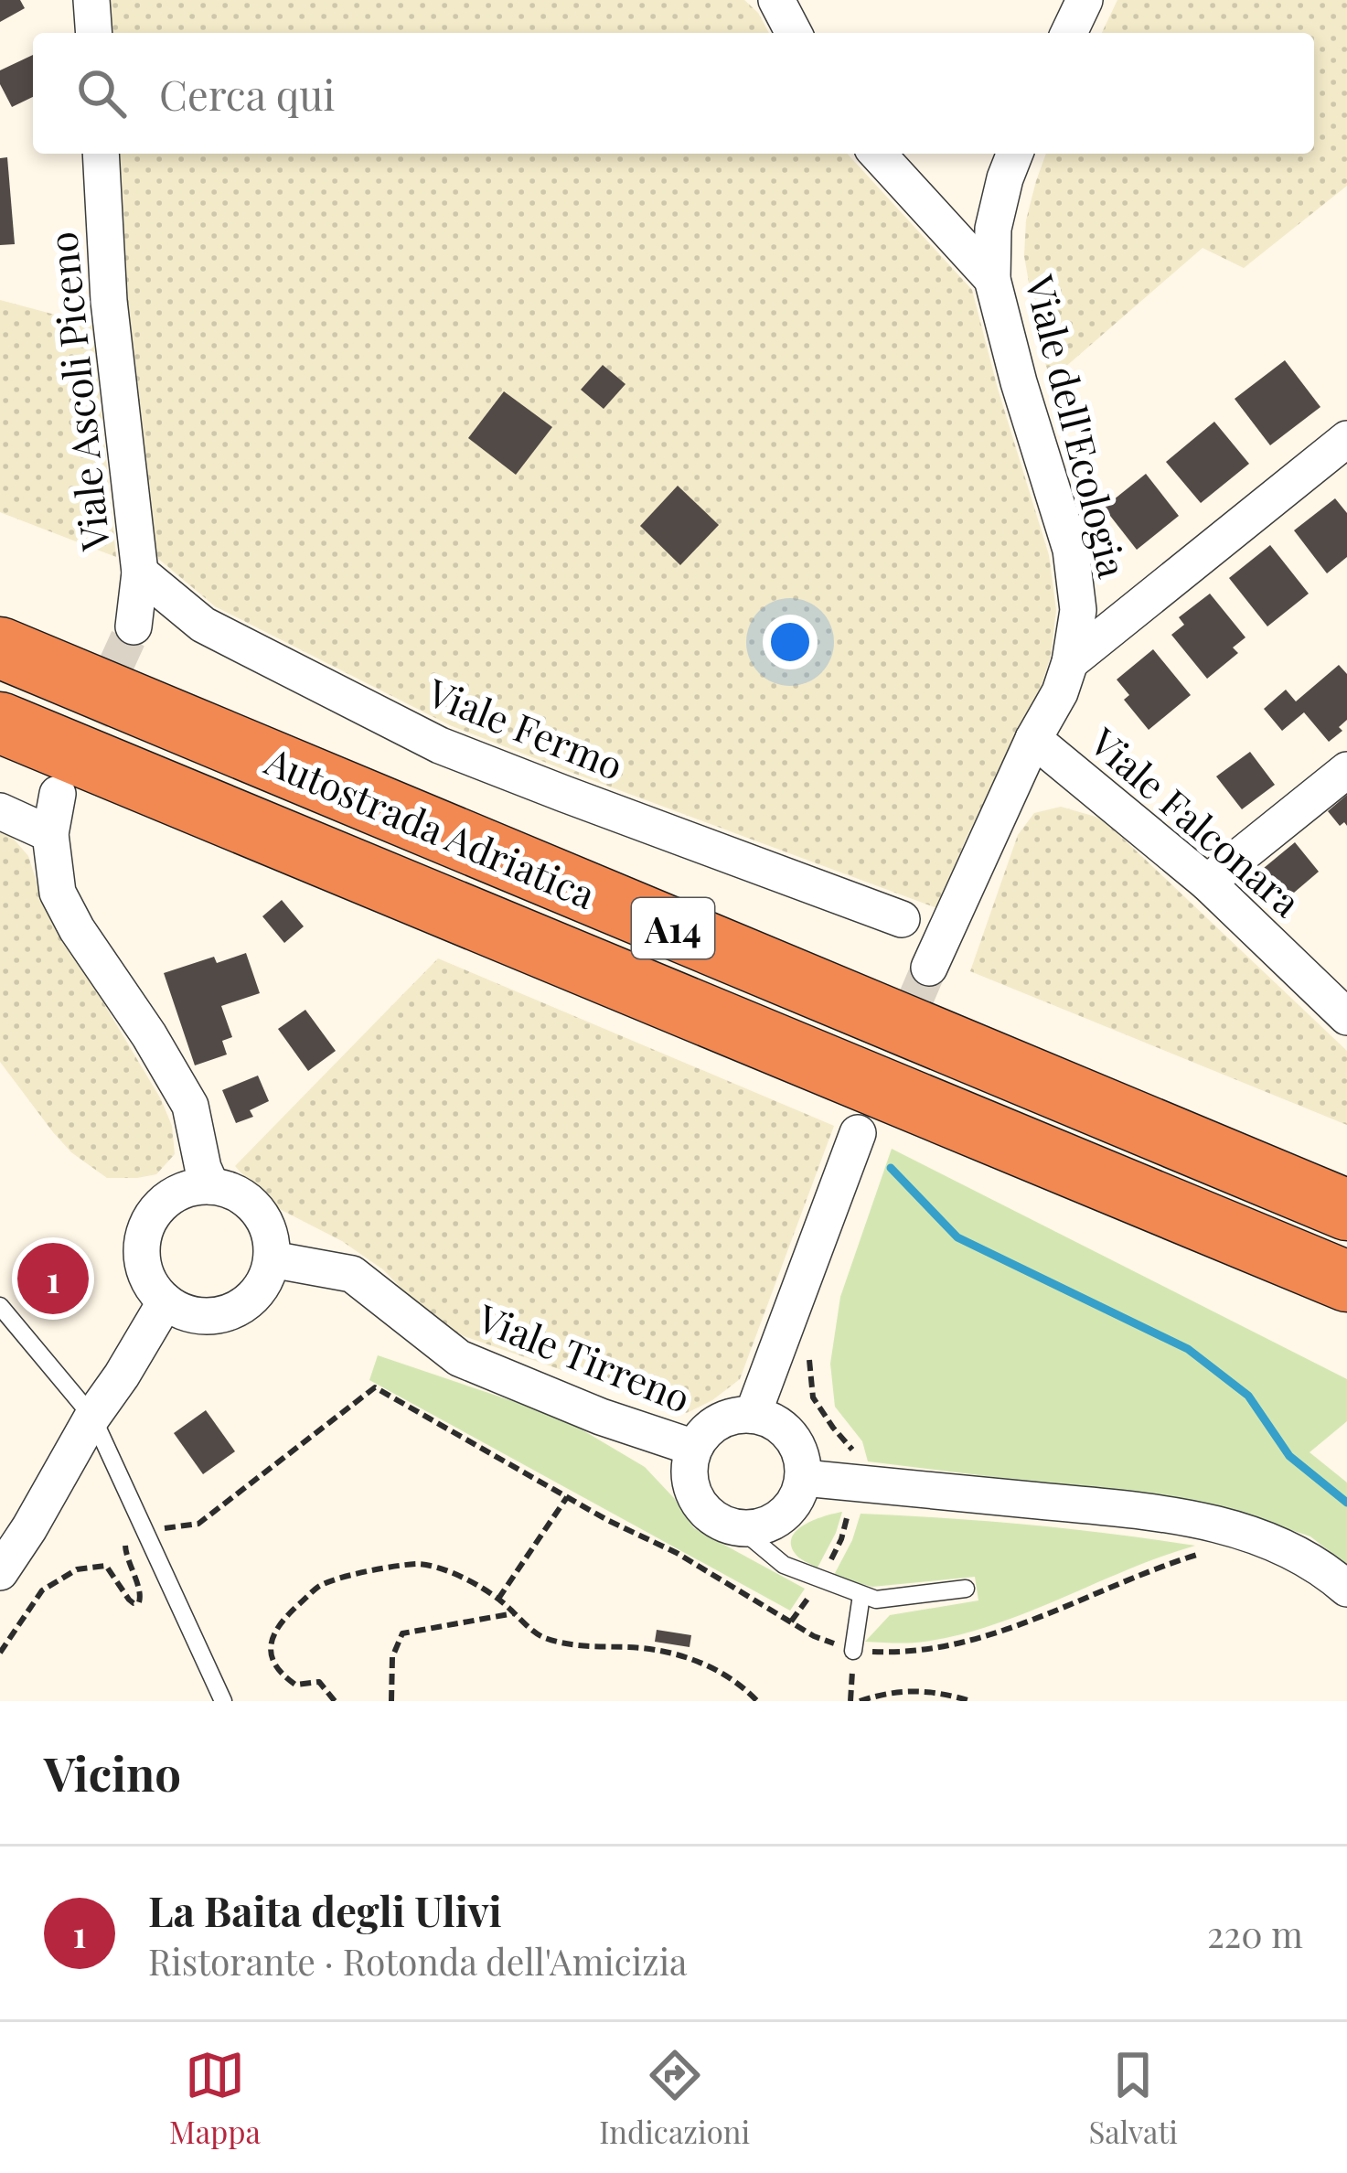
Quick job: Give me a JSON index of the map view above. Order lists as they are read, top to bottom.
{
  "streets": {
    "highway": ["Autostrada Adriatica", "A14"],
    "street": [
      "Viale Ascoli Piceno",
      "Viale dell'Ecologia",
      "Viale Fermo",
      "Viale Falconara",
      "Viale Tirreno"
    ]
  },
  "crossings": [
    ["Viale Ascoli Piceno", "Viale Fermo"]
  ],
  "page": {
    "search": "Cerca qui",
    "pins": "1",
    "heading": "Vicino",
    "list": [
      {
        "mark": "1",
        "name": "La Baita degli Ulivi",
        "note": "Ristorante · Rotonda dell'Amicizia",
        "value": "220 m"
      }
    ],
    "nav": ["Mappa", "Indicazioni", "Salvati"]
  }
}
